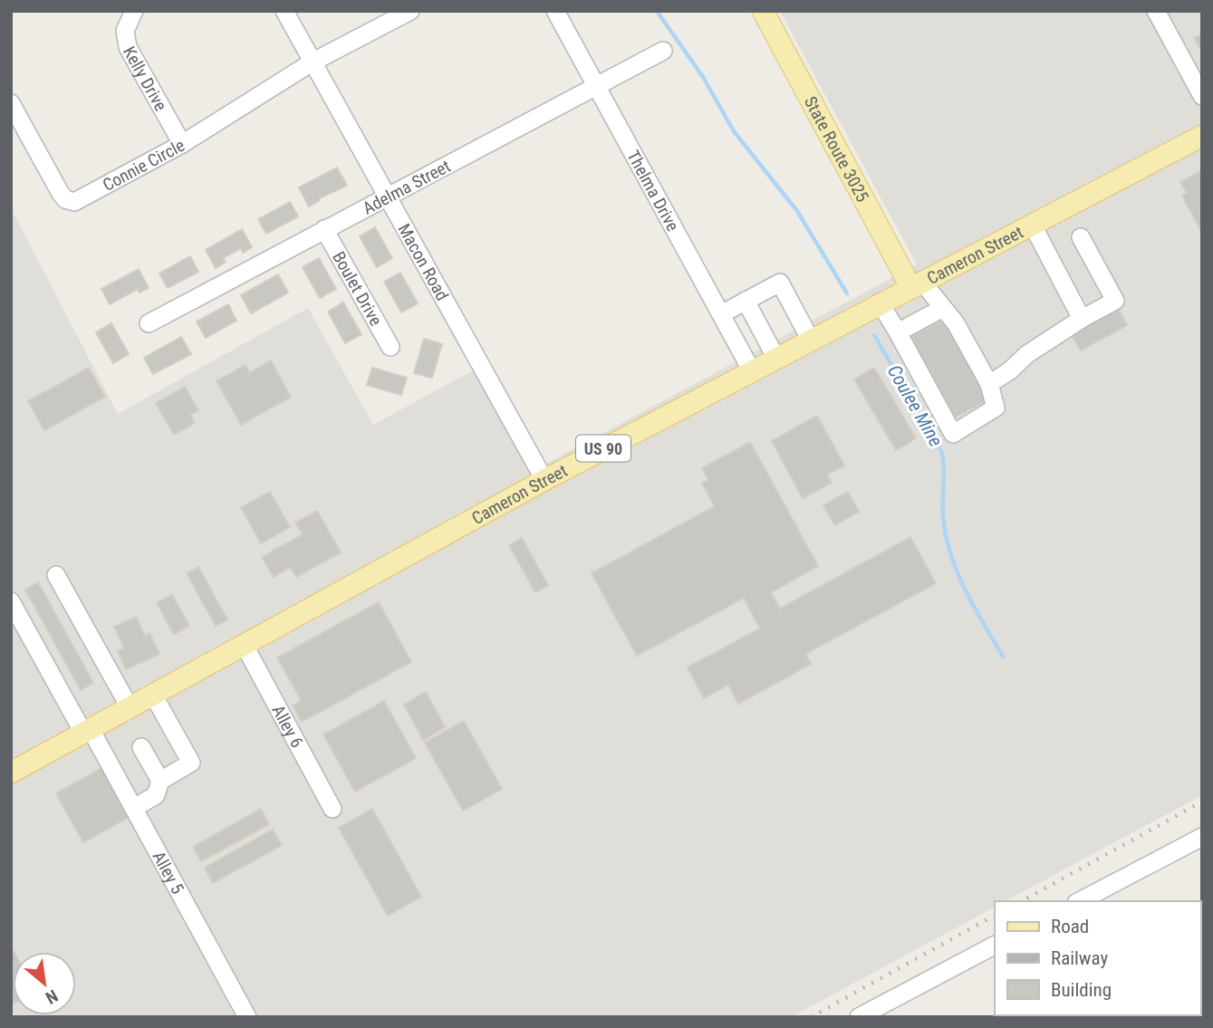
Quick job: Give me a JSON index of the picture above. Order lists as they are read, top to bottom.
{
  "streets": {
    "main road": ["State Route 3025", "Cameron Street", "US 90"],
    "street": [
      "Kelly Drive",
      "Connie Circle",
      "Adelma Street",
      "Thelma Drive",
      "Macon Road",
      "Boulet Drive",
      "Alley 6",
      "Alley 5"
    ]
  },
  "crossings": [
    ["Kelly Drive", "Connie Circle"],
    ["State Route 3025", "Cameron Street"],
    ["Connie Circle", "Macon Road"],
    ["Adelma Street", "Thelma Drive"],
    ["Adelma Street", "Macon Road"],
    ["Adelma Street", "Boulet Drive"],
    ["Thelma Drive", "Cameron Street"],
    ["Cameron Street", "Macon Road"],
    ["Cameron Street", "Alley 6"],
    ["Cameron Street", "Alley 5"]
  ],
  "water": ["Coulee Mine"],
  "legend": ["Road", "Railway", "Building"],
  "north": "bottom right"
}
